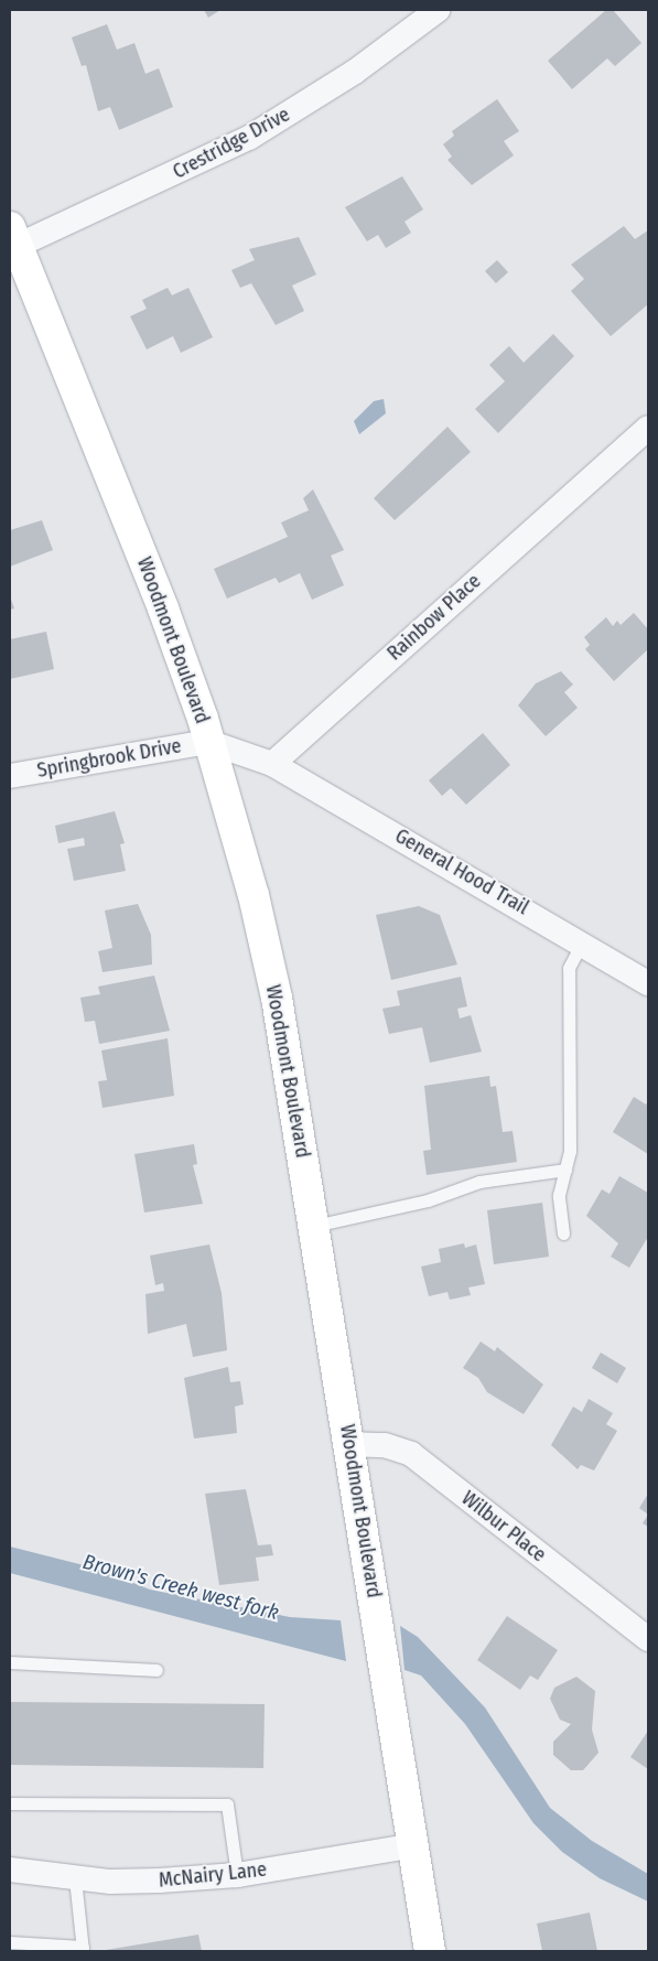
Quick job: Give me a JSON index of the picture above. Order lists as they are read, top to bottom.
{
  "streets": {
    "main road": ["Woodmont Boulevard"],
    "street": [
      "Crestridge Drive",
      "Rainbow Place",
      "Springbrook Drive",
      "General Hood Trail",
      "Wilbur Place",
      "McNairy Lane"
    ]
  },
  "crossings": [
    ["Crestridge Drive", "Woodmont Boulevard"],
    ["Rainbow Place", "General Hood Trail"],
    ["Woodmont Boulevard", "Springbrook Drive"],
    ["Woodmont Boulevard", "Wilbur Place"],
    ["Woodmont Boulevard", "McNairy Lane"]
  ],
  "water": ["Brown's Creek west fork"]
}
